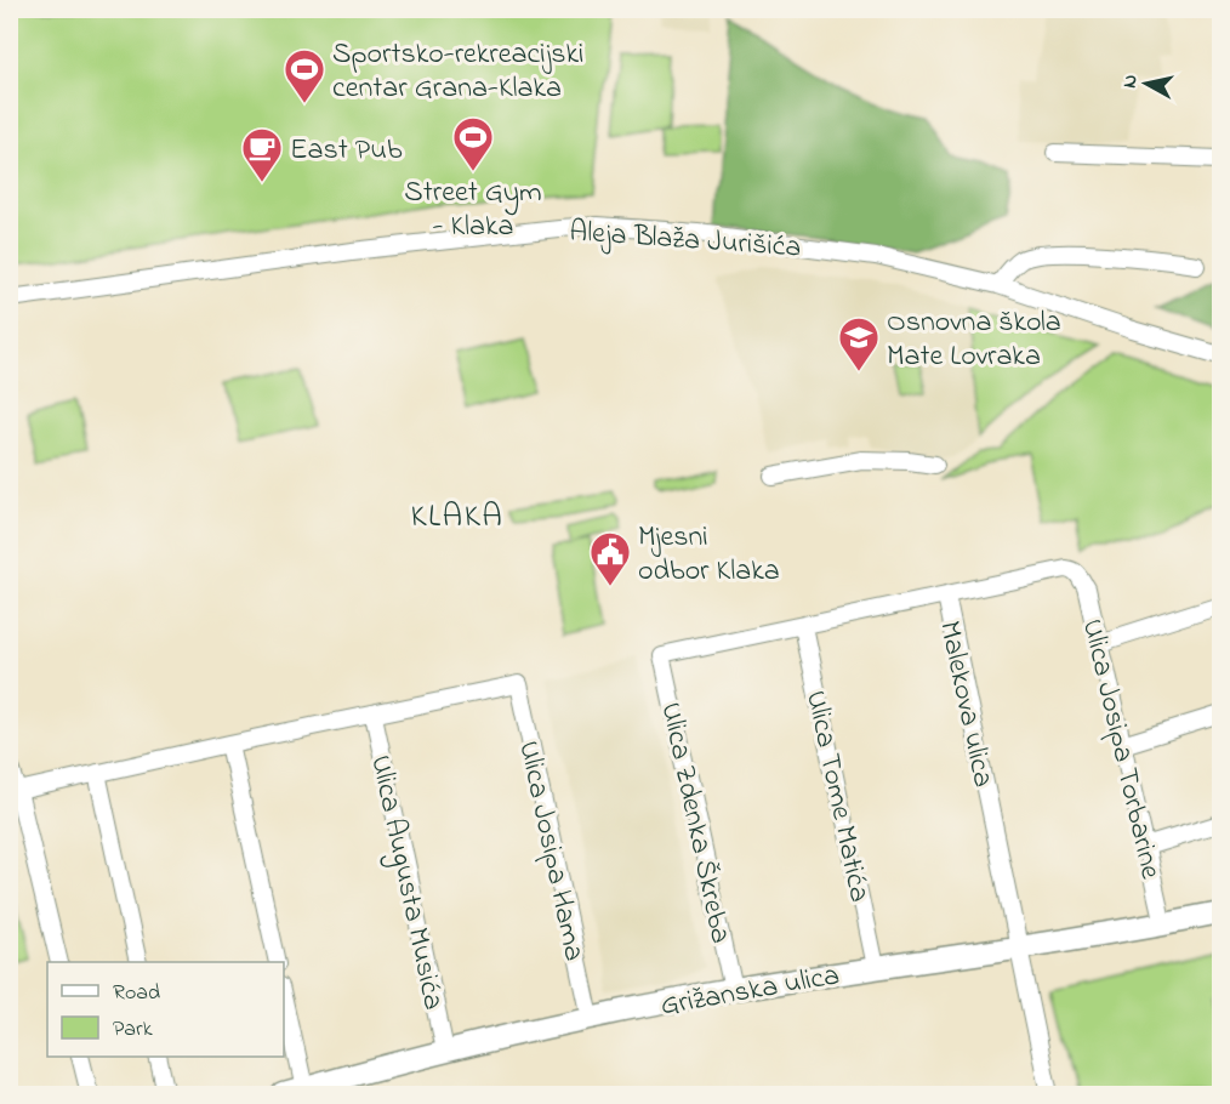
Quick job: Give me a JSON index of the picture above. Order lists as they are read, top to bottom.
{
  "streets": {
    "street": [
      "Aleja Blaža Jurišića",
      "Malekova ulica",
      "Ulica Josipa Torbarine",
      "Ulica Tome Matića",
      "Ulica Zdenka Škreba",
      "Ulica Josipa Hama",
      "Ulica Augusta Musića",
      "Grižanska ulica"
    ]
  },
  "crossings": [
    ["Malekova ulica", "Ulica Josipa Torbarine"],
    ["Malekova ulica", "Grižanska ulica"],
    ["Ulica Josipa Torbarine", "Grižanska ulica"],
    ["Ulica Tome Matića", "Ulica Zdenka Škreba"],
    ["Ulica Tome Matića", "Grižanska ulica"],
    ["Ulica Zdenka Škreba", "Grižanska ulica"],
    ["Ulica Josipa Hama", "Ulica Augusta Musića"],
    ["Ulica Josipa Hama", "Grižanska ulica"],
    ["Ulica Augusta Musića", "Grižanska ulica"]
  ],
  "districts": ["KLAKA"],
  "places": {
    "sports": ["Sportsko-rekreacijski centar Grana-Klaka", "Street Gym - Klaka"],
    "cafe": ["East Pub"],
    "school or university": ["Osnovna škola Mate Lovraka"],
    "public building": ["Mjesni odbor Klaka"]
  },
  "legend": ["Road", "Park"],
  "north": "left"
}
